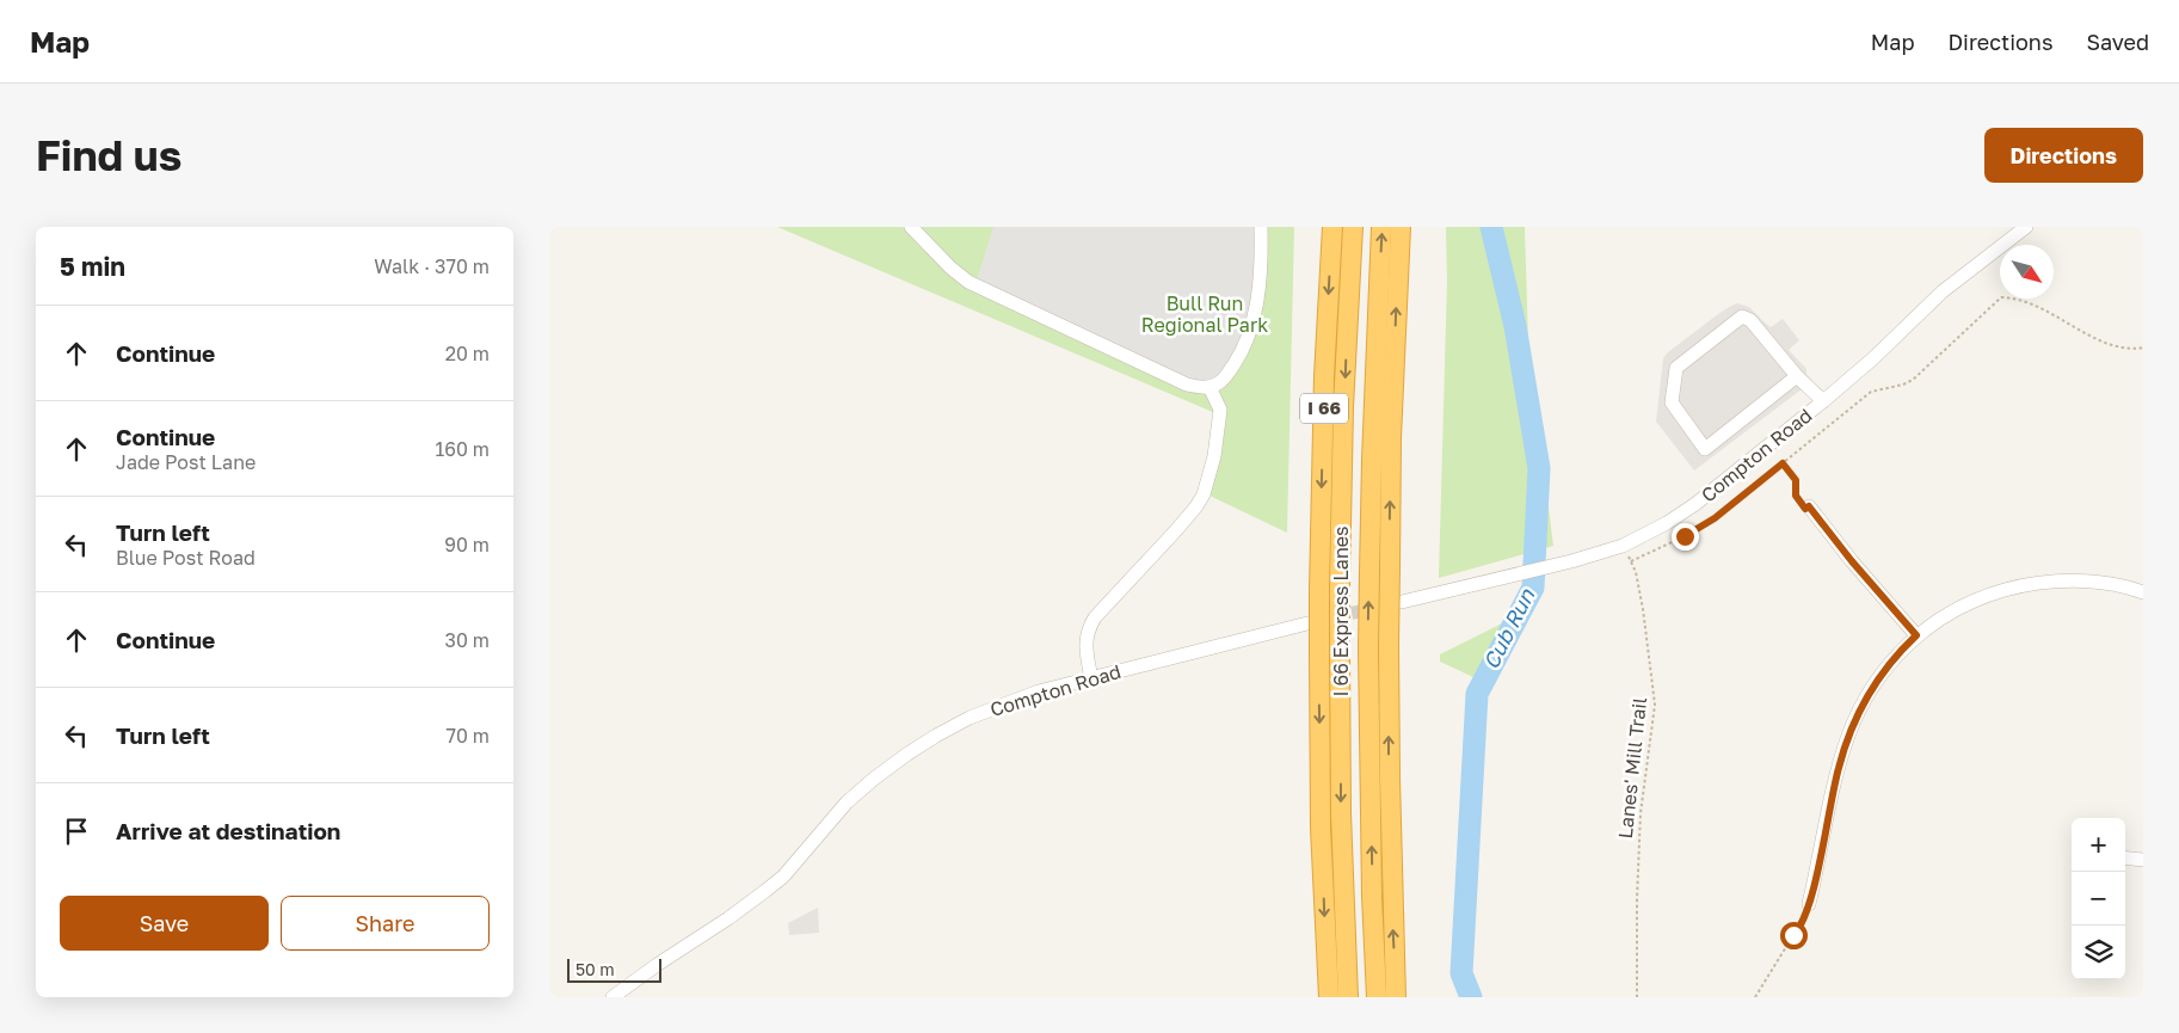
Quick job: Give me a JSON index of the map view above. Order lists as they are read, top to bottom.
{
  "streets": {
    "highway": ["I 66", "I 66 Express Lanes"],
    "street": ["Compton Road"],
    "path": ["Lanes' Mill Trail"]
  },
  "crossings": [
    ["Compton Road", "Lanes' Mill Trail"]
  ],
  "water": ["Cub Run"],
  "parks": ["Bull Run Regional Park"],
  "scale_bar": "50 m",
  "north": "bottom right",
  "page": {
    "header": "Map",
    "nav": ["Map", "Directions", "Saved"],
    "buttons": [
      "Directions",
      ["Save", "Share"]
    ],
    "title": "Find us",
    "heading": ["5 min", "Walk · 370 m"],
    "list": [
      ["Continue", "20 m"],
      ["Continue", "Jade Post Lane", "160 m"],
      ["Turn left", "Blue Post Road", "90 m"],
      ["Continue", "30 m"],
      ["Turn left", "70 m"],
      "Arrive at destination"
    ],
    "map_buttons": ["+", "−"],
    "scale": "50 m"
  }
}
